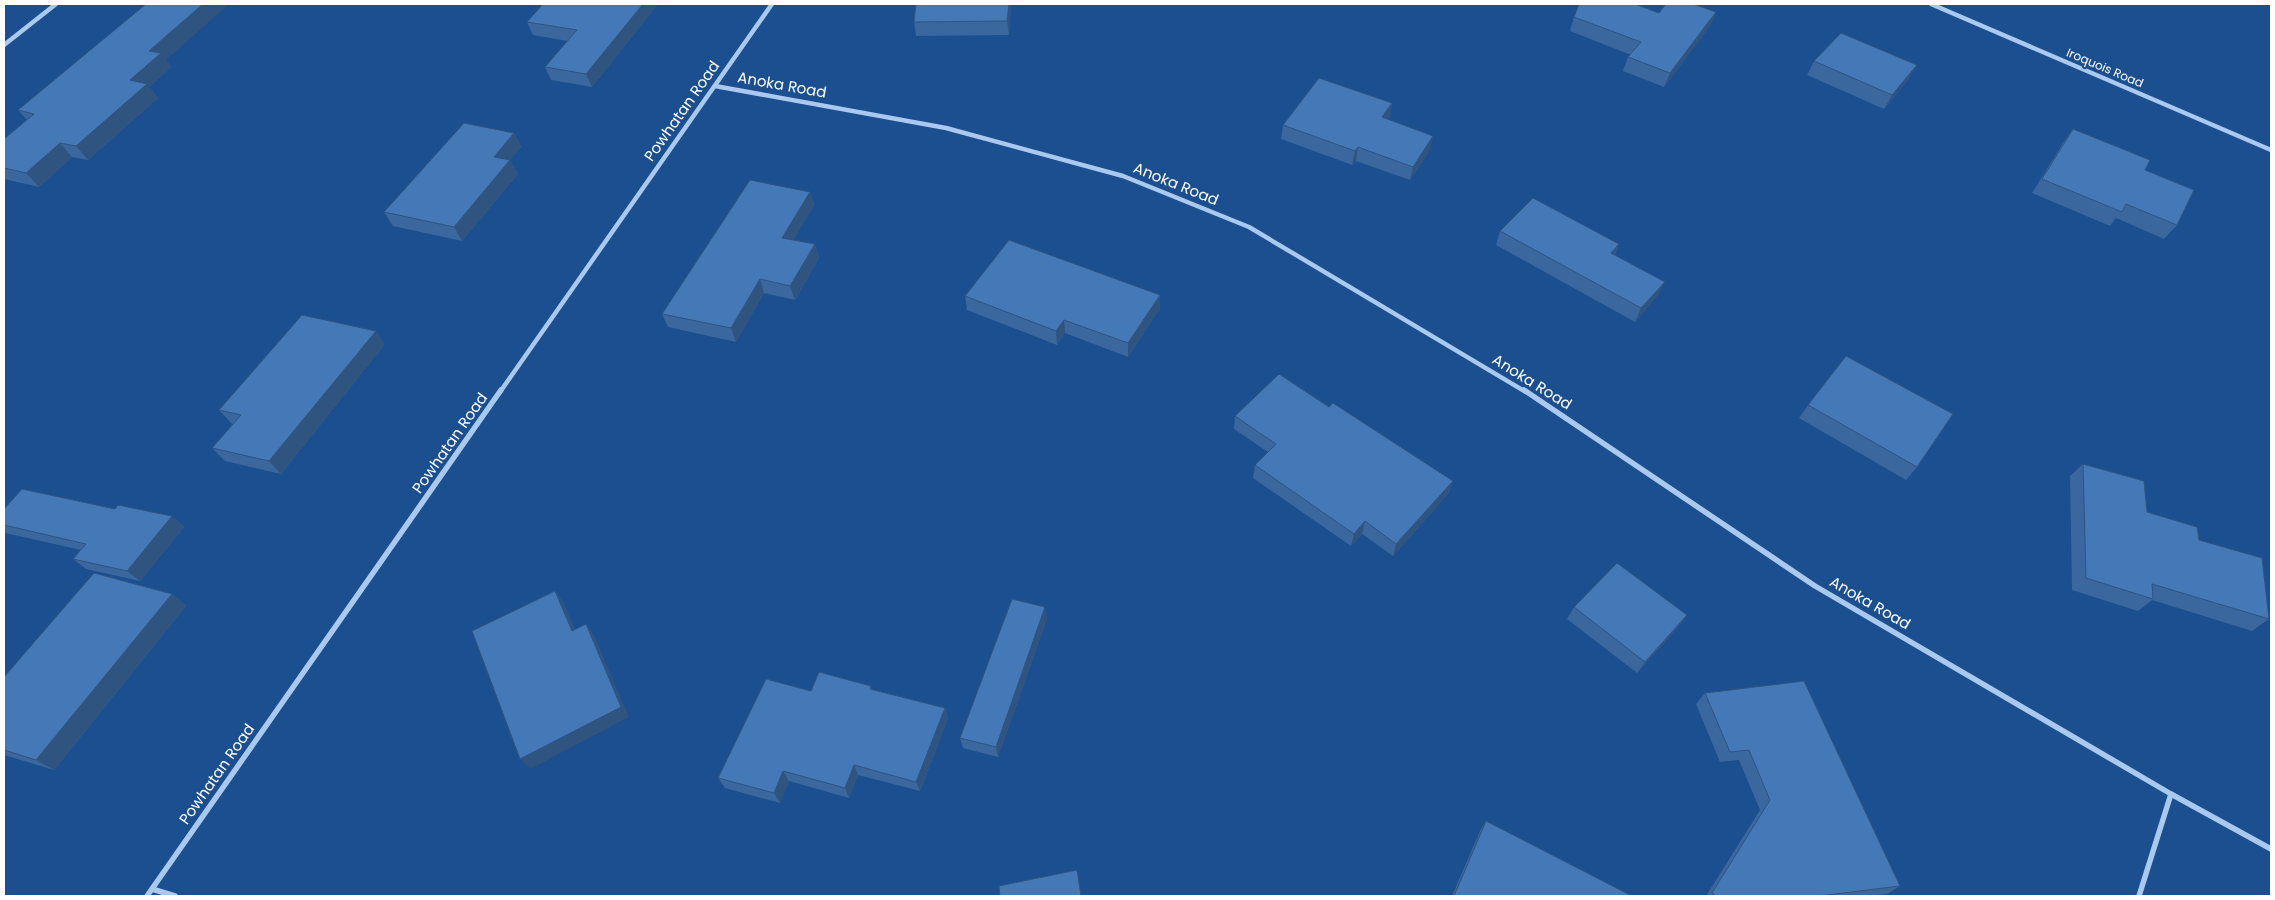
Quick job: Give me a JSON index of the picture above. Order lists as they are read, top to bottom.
{
  "streets": {
    "street": ["Iroquois Road", "Anoka Road", "Powhatan Road"]
  },
  "crossings": [
    ["Anoka Road", "Powhatan Road"]
  ]
}
